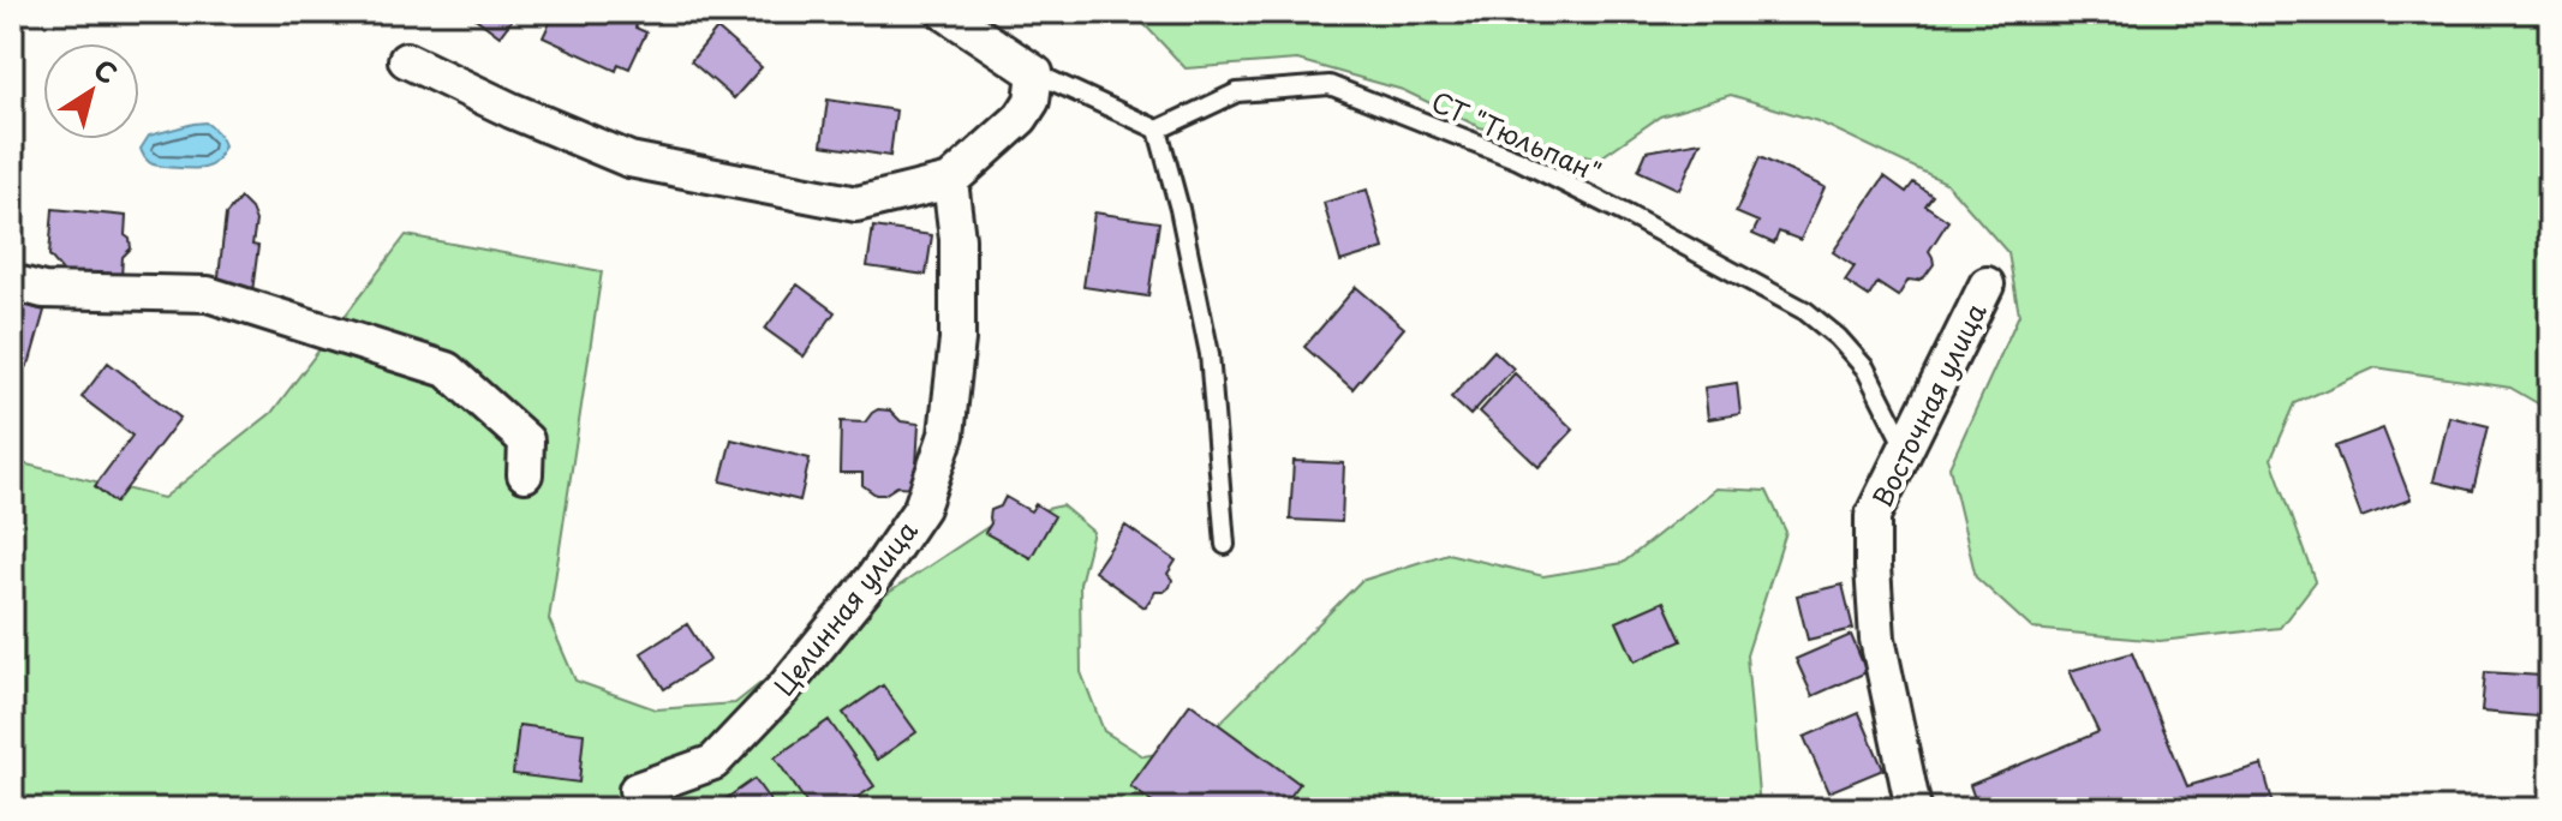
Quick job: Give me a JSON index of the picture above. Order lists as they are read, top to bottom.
{
  "streets": {
    "street": ["Восточная улица", "Целинная улица"],
    "lane": ["СТ \"Тюльпан\""]
  },
  "crossings": [
    ["СТ \"Тюльпан\"", "Восточная улица"]
  ],
  "north": "top right"
}
